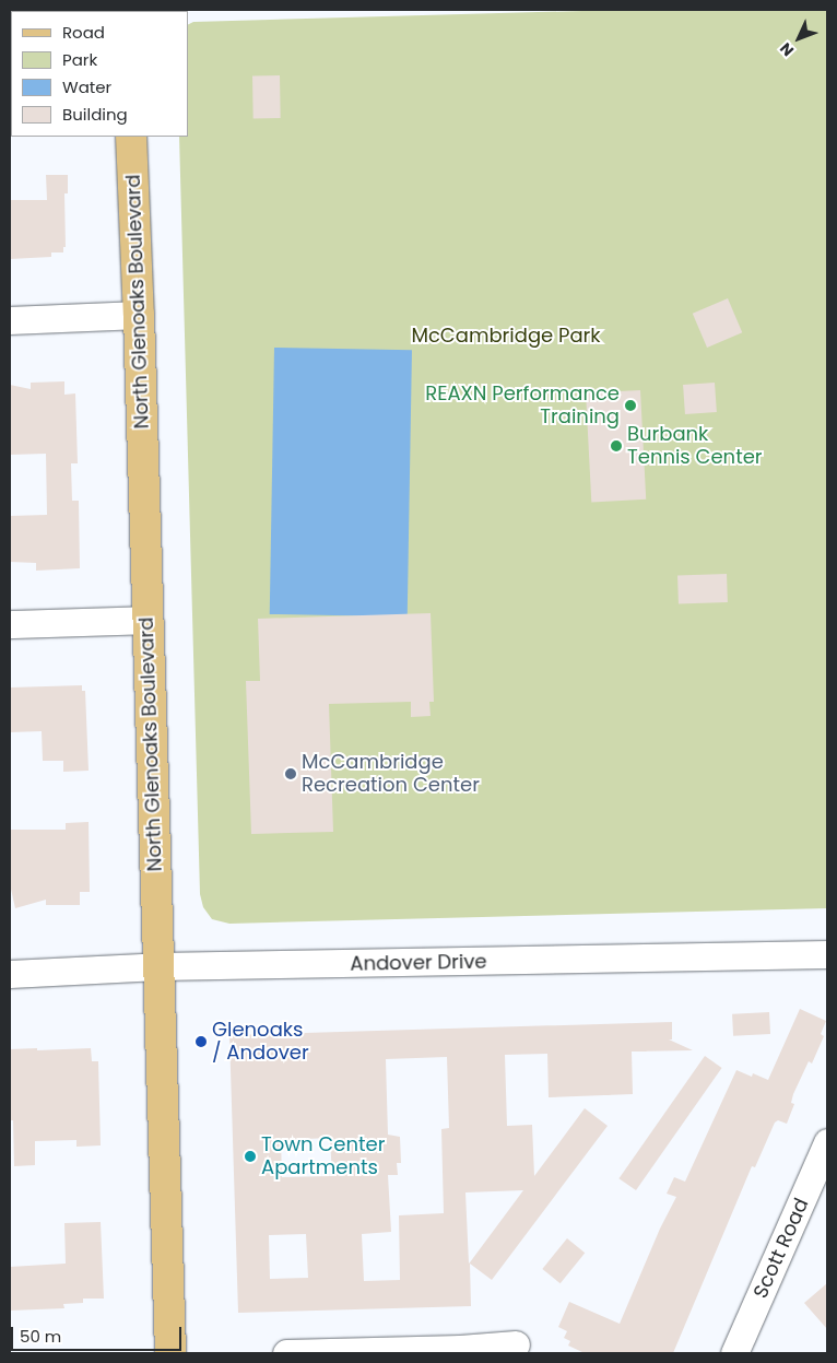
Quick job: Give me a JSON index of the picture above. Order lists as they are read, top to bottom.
{
  "streets": {
    "main road": ["North Glenoaks Boulevard"],
    "street": ["Andover Drive", "Scott Road"]
  },
  "crossings": [
    ["North Glenoaks Boulevard", "Andover Drive"]
  ],
  "parks": ["McCambridge Park"],
  "places": [
    "REAXN Performance Training",
    "Burbank Tennis Center",
    "McCambridge Recreation Center",
    "Glenoaks / Andover",
    "Town Center Apartments"
  ],
  "legend": [
    "Road",
    "Park",
    "Water",
    "Building"
  ],
  "scale_bar": "50 m",
  "north": "bottom left"
}
